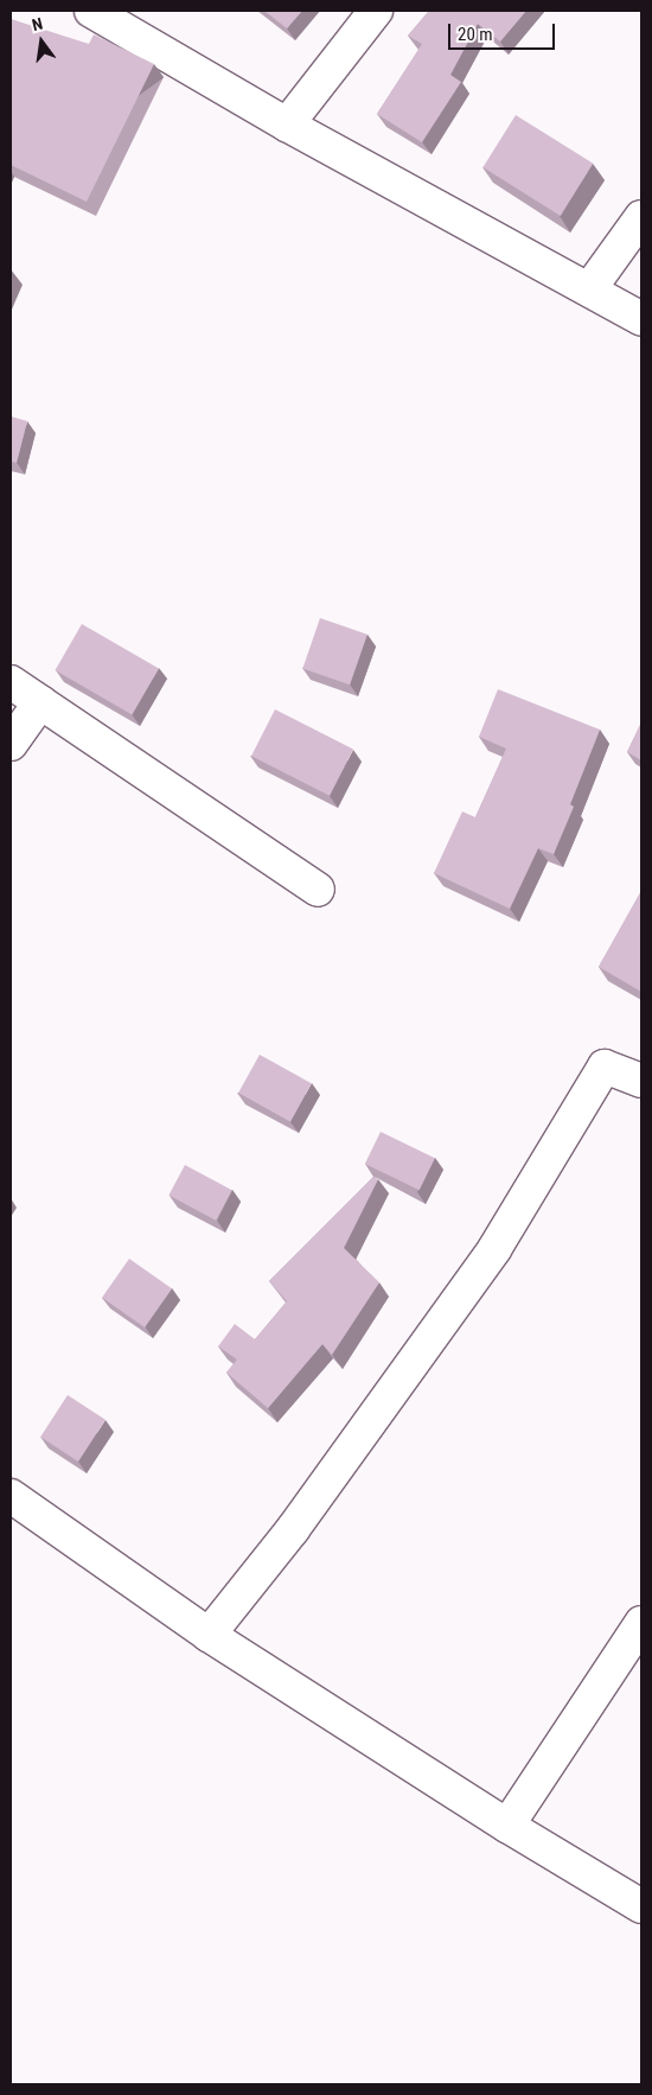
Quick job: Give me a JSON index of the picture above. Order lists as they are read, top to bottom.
{
  "scale_bar": "20 m",
  "north": "top"
}
